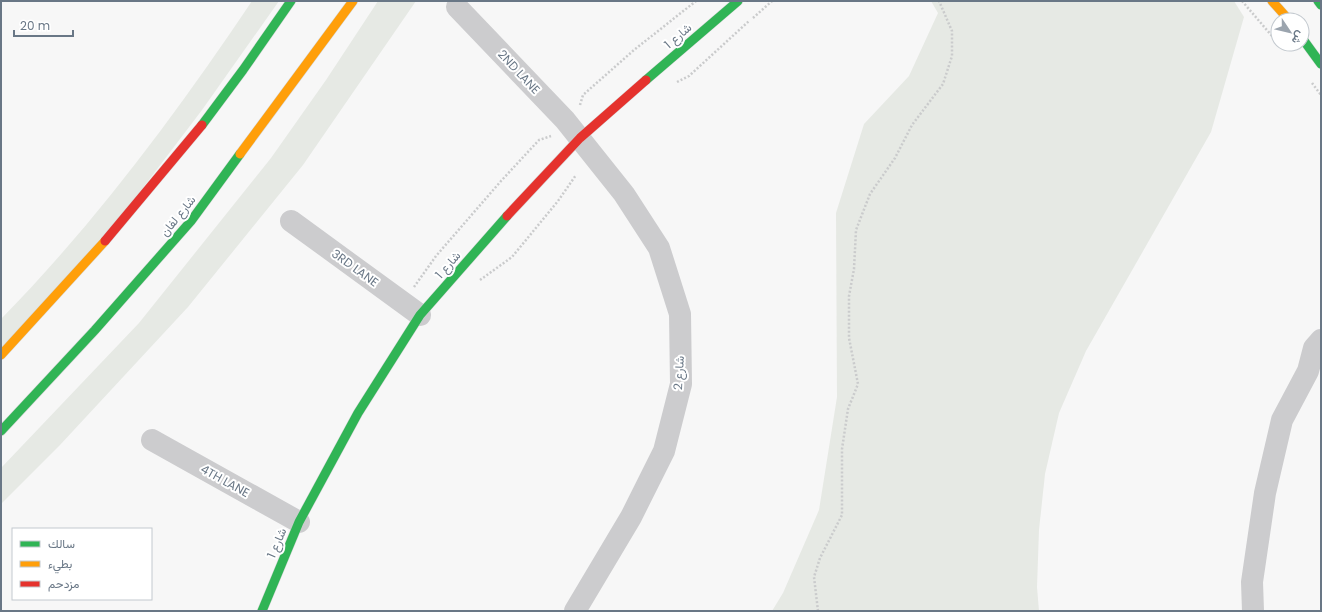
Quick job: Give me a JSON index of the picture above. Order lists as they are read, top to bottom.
{
  "streets": {
    "street": [
      "شارع 1",
      "2ND LANE",
      "شارع لفان",
      "3RD LANE",
      "شارع 2",
      "4TH LANE"
    ]
  },
  "crossings": [
    ["شارع 1", "2ND LANE"],
    ["شارع 1", "3RD LANE"],
    ["شارع 1", "شارع 2"],
    ["شارع 1", "4TH LANE"],
    ["2ND LANE", "شارع 2"]
  ],
  "legend": ["سالك", "بطيء", "مزدحم"],
  "scale_bar": "20 m",
  "north": "bottom right"
}
